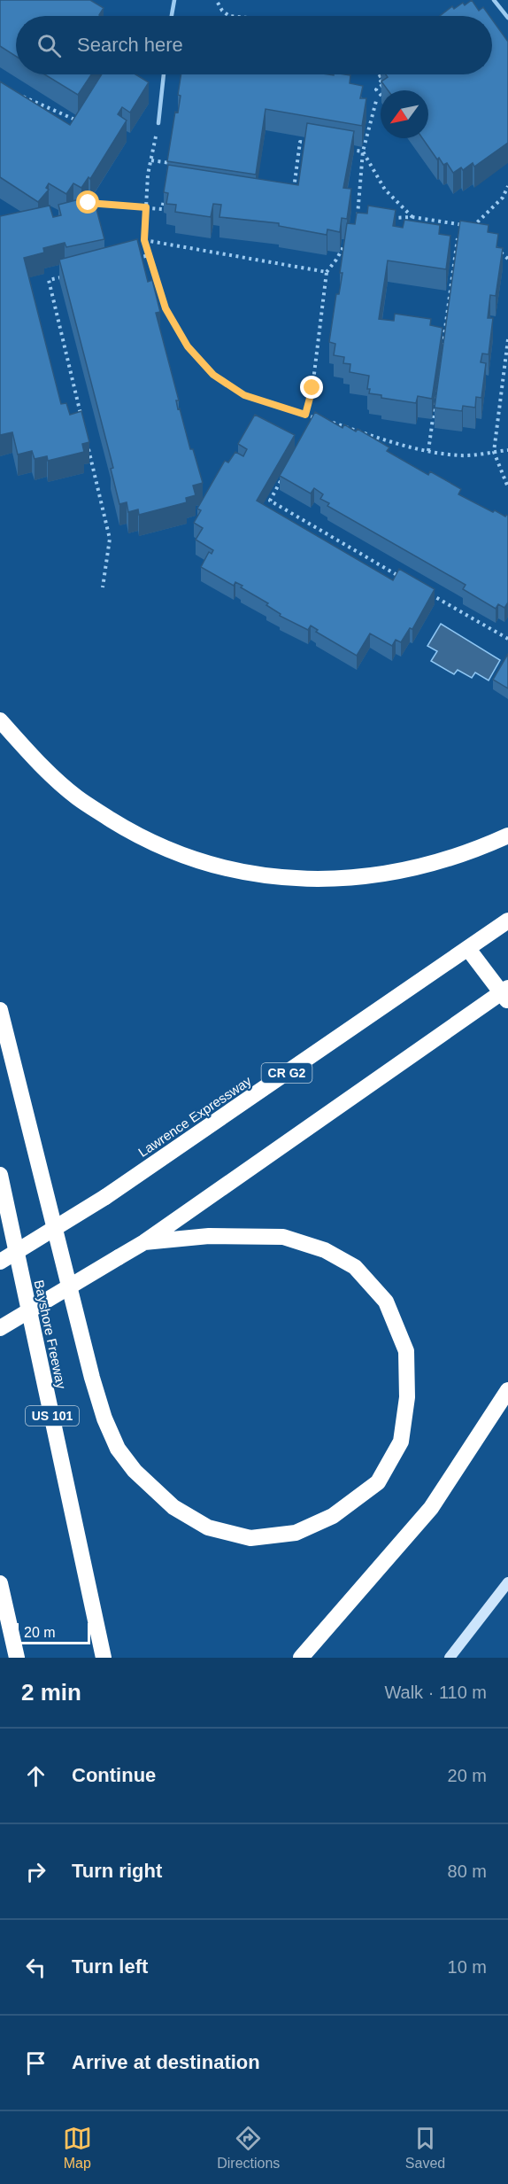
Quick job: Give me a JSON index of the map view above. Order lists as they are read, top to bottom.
{
  "streets": {
    "highway": [
      "CR G2",
      "Lawrence Expressway",
      "Bayshore Freeway",
      "US 101"
    ]
  },
  "scale_bar": "20 m",
  "north": "bottom left",
  "page": {
    "search": "Search here",
    "scale": "20 m",
    "heading": ["2 min", "Walk · 110 m"],
    "list": [
      ["Continue", "20 m"],
      ["Turn right", "80 m"],
      ["Turn left", "10 m"],
      "Arrive at destination"
    ],
    "nav": ["Map", "Directions", "Saved"]
  }
}
